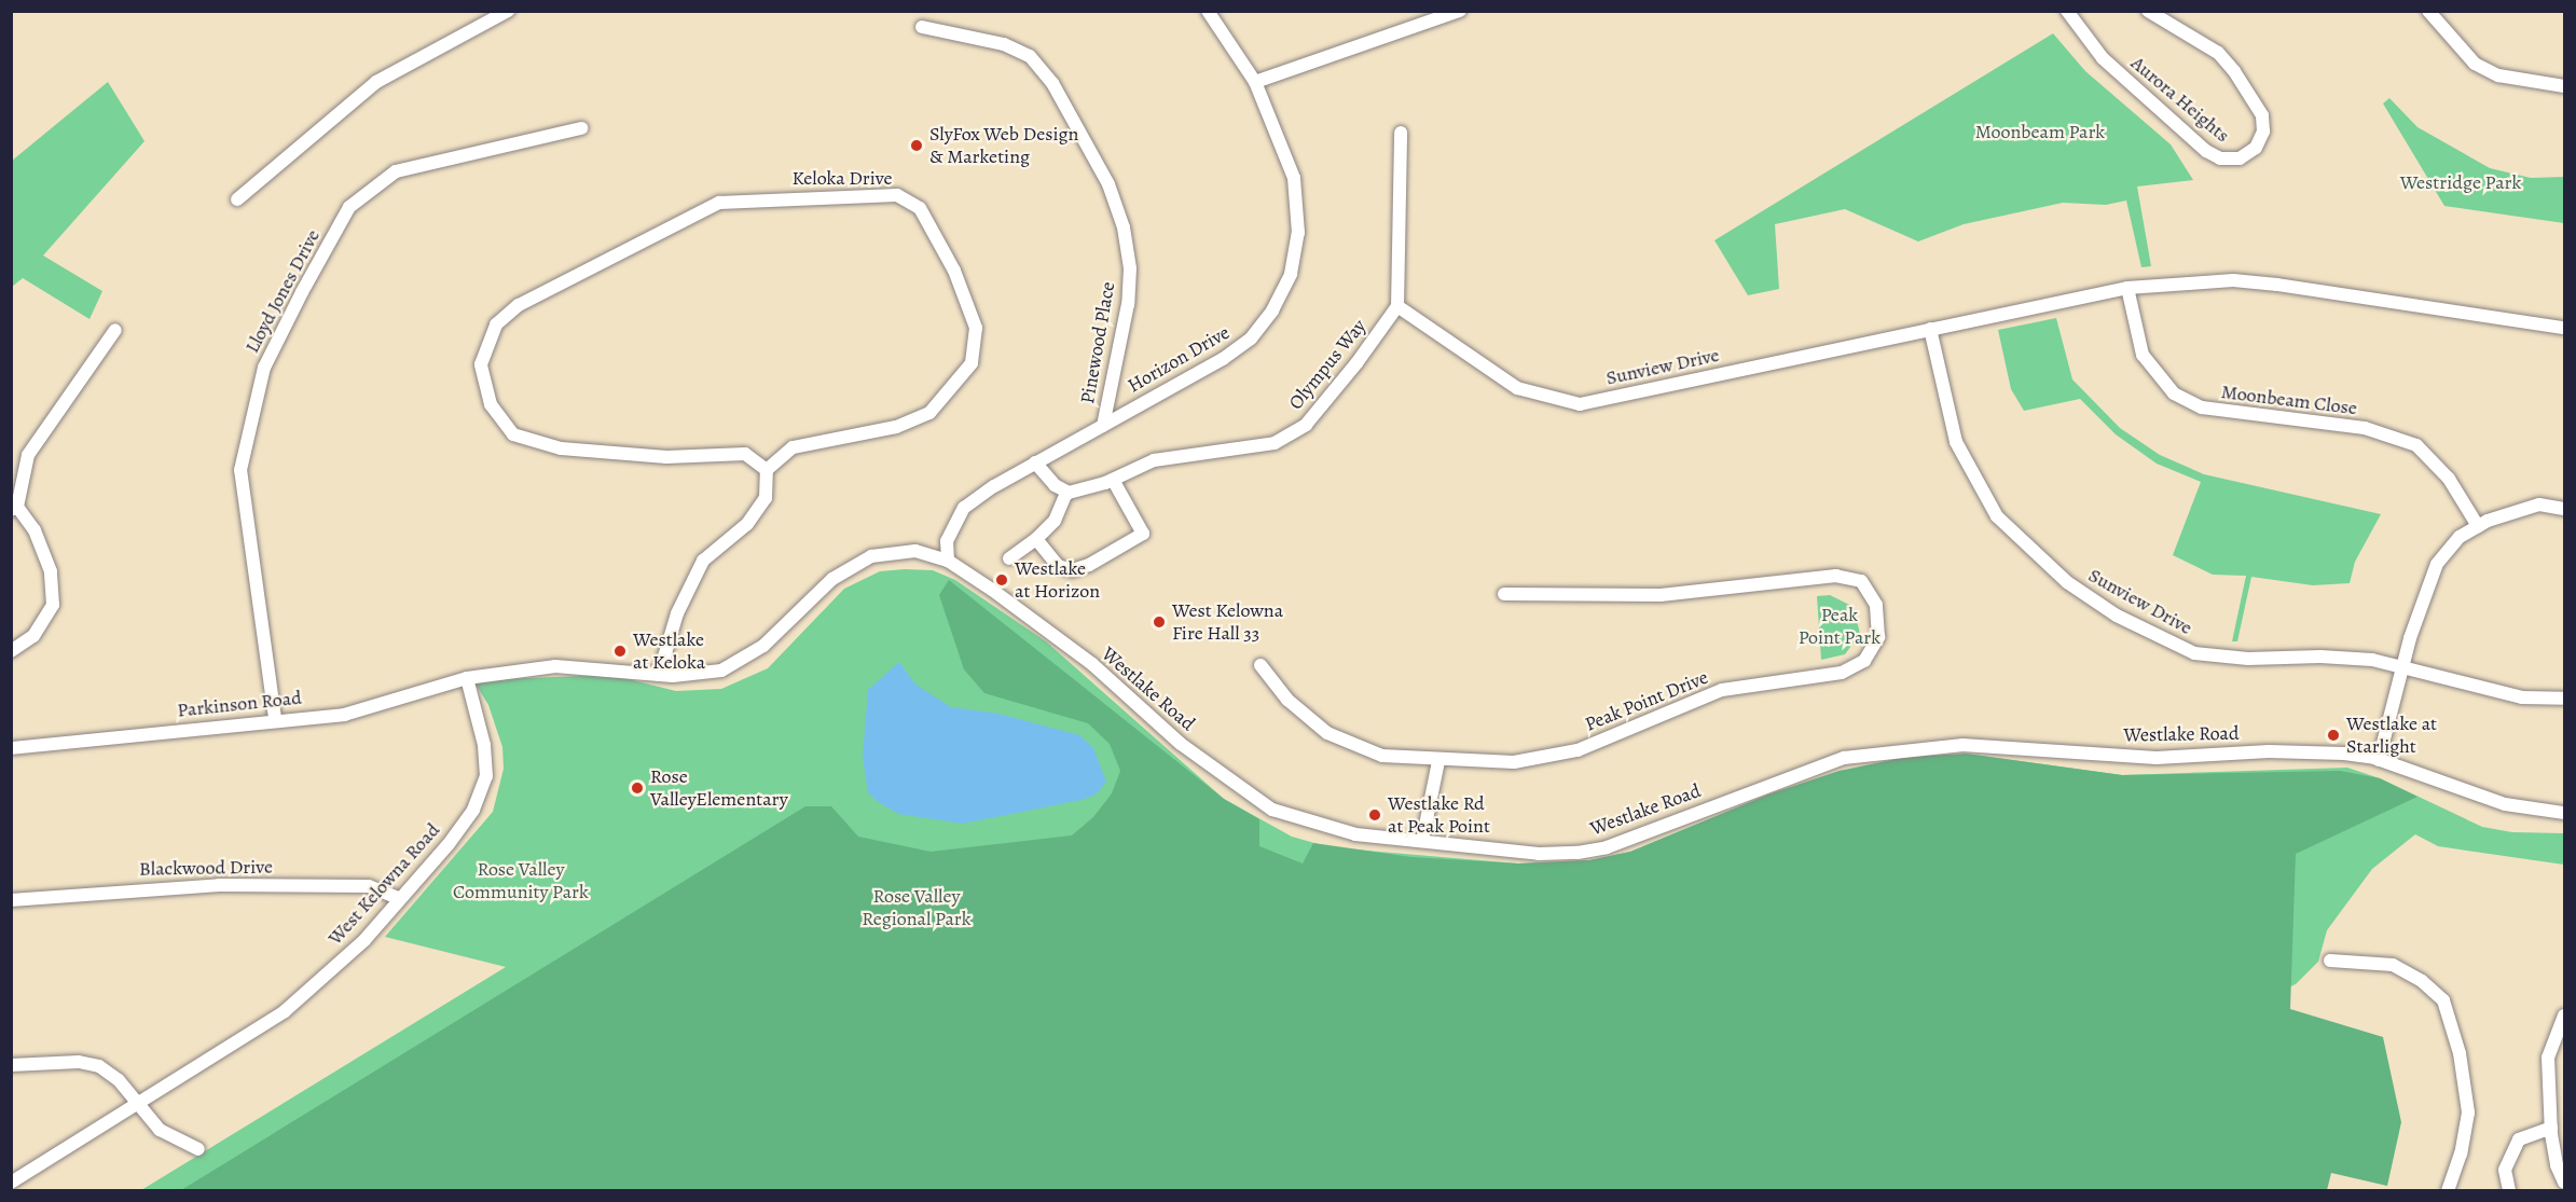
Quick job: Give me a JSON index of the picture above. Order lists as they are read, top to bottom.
{
  "streets": {
    "street": [
      "Aurora Heights",
      "Keloka Drive",
      "Lloyd Jones Drive",
      "Pinewood Place",
      "Horizon Drive",
      "Olympus Way",
      "Sunview Drive",
      "Moonbeam Close",
      "Westlake Road",
      "Peak Point Drive",
      "Parkinson Road",
      "Blackwood Drive",
      "West Kelowna Road"
    ]
  },
  "crossings": [
    ["Lloyd Jones Drive", "Parkinson Road"],
    ["Pinewood Place", "Horizon Drive"],
    ["Horizon Drive", "Westlake Road"],
    ["Olympus Way", "Sunview Drive"],
    ["Sunview Drive", "Moonbeam Close"],
    ["Westlake Road", "Parkinson Road"],
    ["Westlake Road", "West Kelowna Road"],
    ["Parkinson Road", "West Kelowna Road"],
    ["Blackwood Drive", "West Kelowna Road"]
  ],
  "parks": [
    "Moonbeam Park",
    "Westridge Park",
    "Peak Point Park",
    "Rose Valley Community Park",
    "Rose Valley Regional Park"
  ],
  "places": [
    "SlyFox Web Design & Marketing",
    "Westlake at Horizon",
    "West Kelowna Fire Hall 33",
    "Westlake at Keloka",
    "Westlake at Starlight",
    "Rose ValleyElementary",
    "Westlake Rd at Peak Point"
  ]
}
